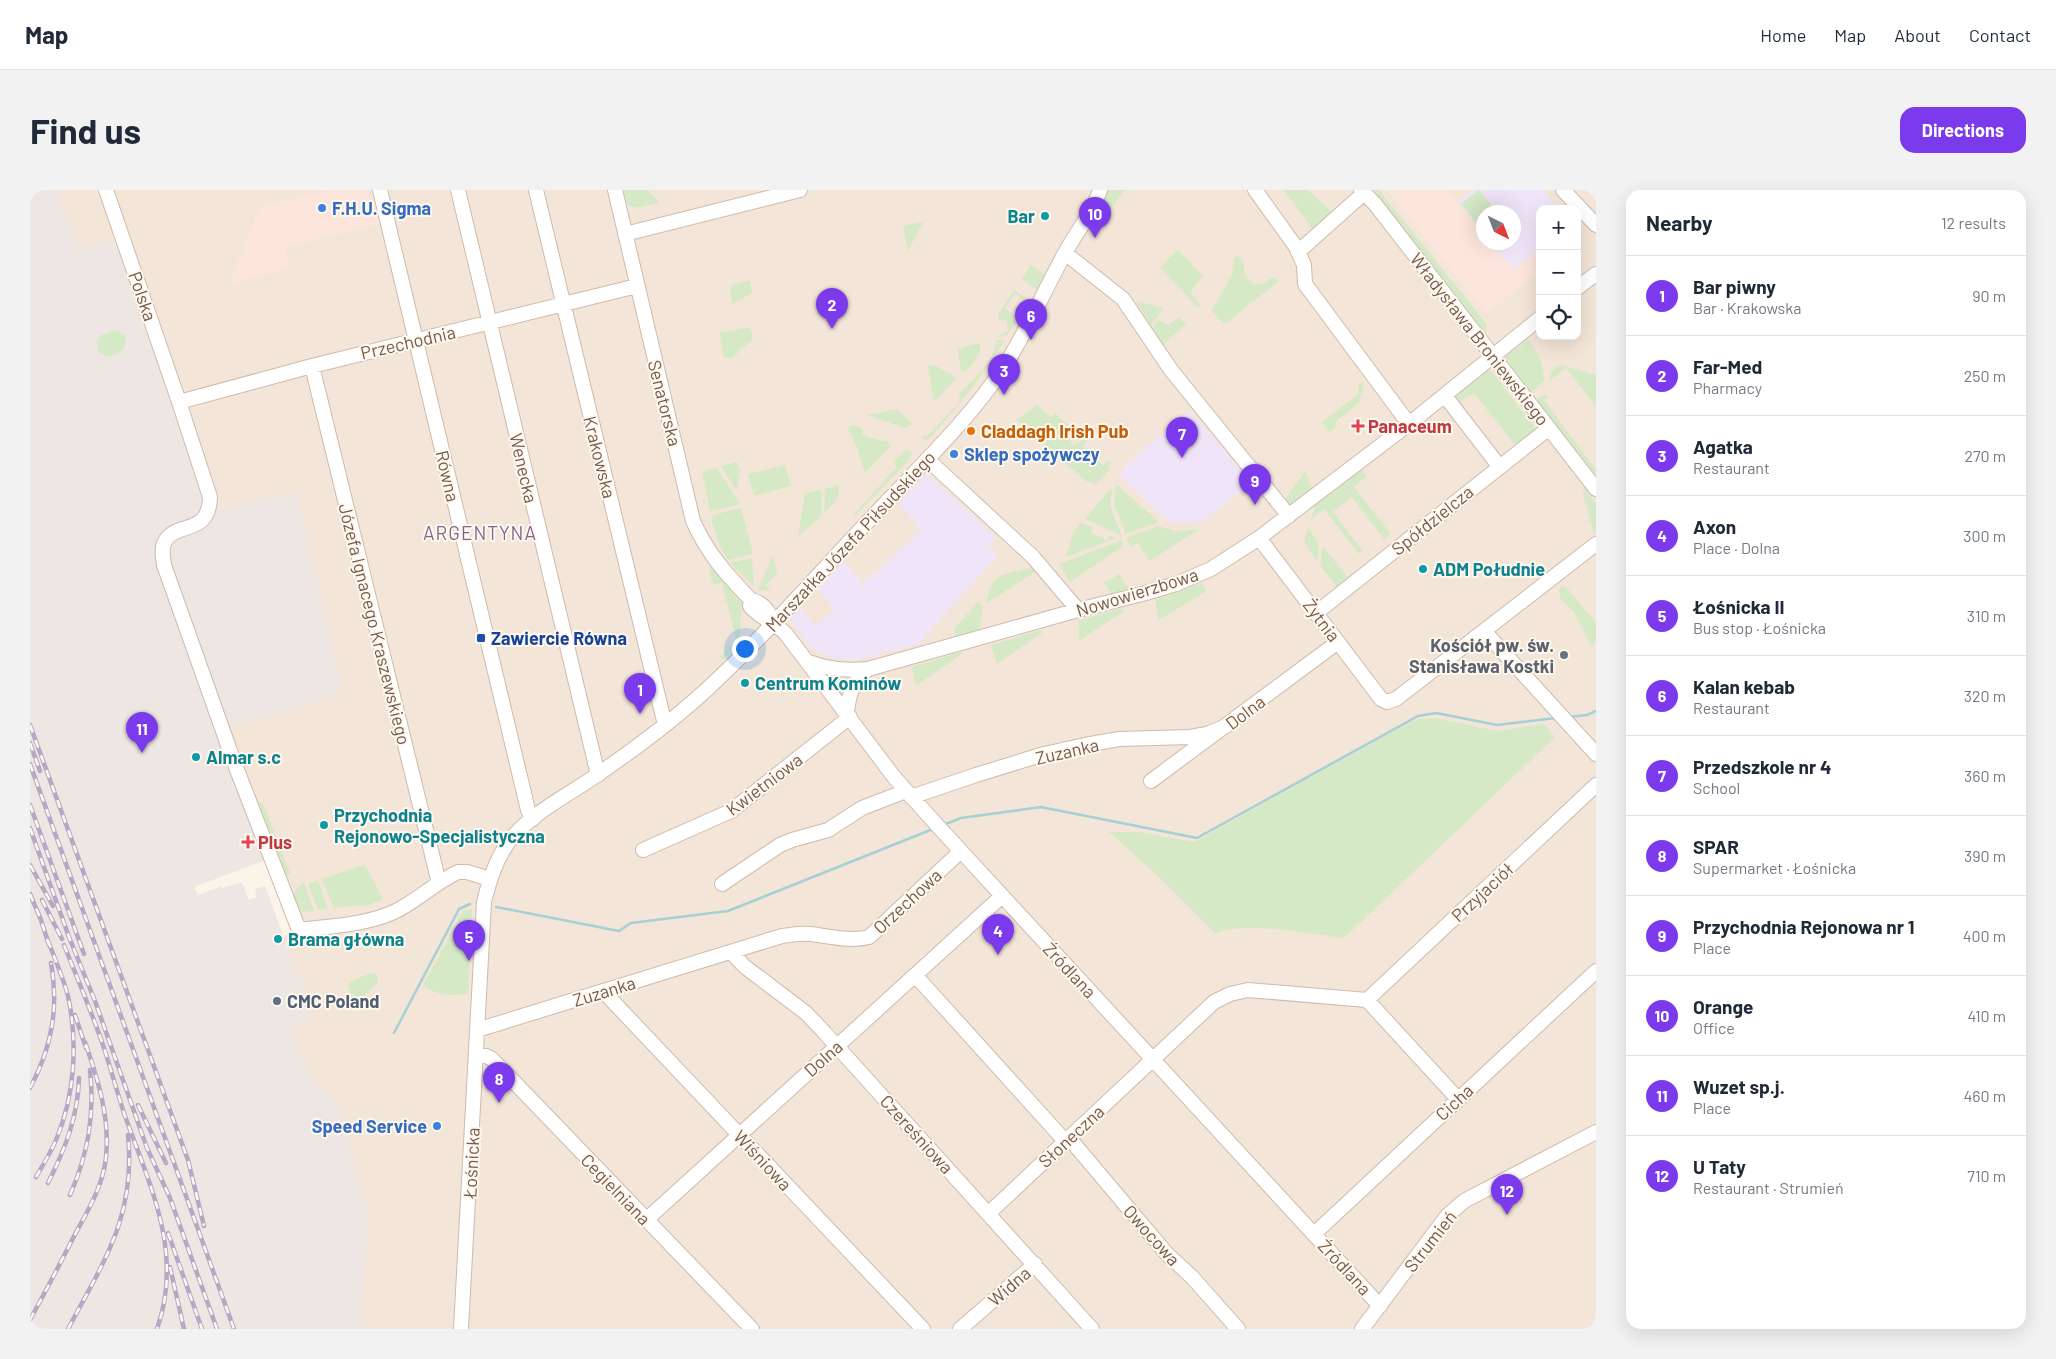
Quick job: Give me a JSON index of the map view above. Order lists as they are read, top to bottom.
{
  "streets": {
    "street": [
      "Polska",
      "Władysława Broniewskiego",
      "Przechodnia",
      "Senatorska",
      "Krakowska",
      "Wenecka",
      "Równa",
      "Spółdzielcza",
      "Marszałka Józefa Piłsudskiego",
      "Nowowierzbowa",
      "Żytnia",
      "Józefa Ignacego Kraszewskiego",
      "Dolna",
      "Zuzanka",
      "Kwietniowa",
      "Przyjaciół",
      "Orzechowa",
      "Źródlana",
      "Cicha",
      "Czereśniowa",
      "Słoneczna",
      "Wiśniowa",
      "Łośnicka",
      "Cegielniana",
      "Owocowa",
      "Strumień",
      "Widna"
    ]
  },
  "crossings": [
    ["Polska", "Przechodnia"],
    ["Polska", "Józefa Ignacego Kraszewskiego"],
    ["Władysława Broniewskiego", "Spółdzielcza"],
    ["Władysława Broniewskiego", "Nowowierzbowa"],
    ["Przechodnia", "Senatorska"],
    ["Przechodnia", "Krakowska"],
    ["Przechodnia", "Wenecka"],
    ["Przechodnia", "Równa"],
    ["Przechodnia", "Józefa Ignacego Kraszewskiego"],
    ["Senatorska", "Marszałka Józefa Piłsudskiego"],
    ["Senatorska", "Źródlana"],
    ["Krakowska", "Marszałka Józefa Piłsudskiego"],
    ["Wenecka", "Marszałka Józefa Piłsudskiego"],
    ["Równa", "Marszałka Józefa Piłsudskiego"],
    ["Spółdzielcza", "Żytnia"],
    ["Marszałka Józefa Piłsudskiego", "Źródlana"],
    ["Marszałka Józefa Piłsudskiego", "Łośnicka"],
    ["Nowowierzbowa", "Żytnia"],
    ["Nowowierzbowa", "Źródlana"],
    ["Żytnia", "Dolna"],
    ["Dolna", "Zuzanka"],
    ["Dolna", "Źródlana"],
    ["Dolna", "Czereśniowa"],
    ["Dolna", "Wiśniowa"],
    ["Dolna", "Cegielniana"],
    ["Dolna", "Owocowa"],
    ["Zuzanka", "Orzechowa"],
    ["Zuzanka", "Źródlana"],
    ["Zuzanka", "Czereśniowa"],
    ["Zuzanka", "Wiśniowa"],
    ["Zuzanka", "Łośnicka"],
    ["Kwietniowa", "Źródlana"],
    ["Orzechowa", "Źródlana"],
    ["Orzechowa", "Czereśniowa"],
    ["Źródlana", "Cicha"],
    ["Źródlana", "Słoneczna"],
    ["Źródlana", "Strumień"],
    ["Czereśniowa", "Słoneczna"],
    ["Czereśniowa", "Widna"],
    ["Słoneczna", "Owocowa"],
    ["Łośnicka", "Cegielniana"]
  ],
  "districts": ["ARGENTYNA"],
  "places": {
    "other": [
      "F.H.U. Sigma",
      "Bar",
      "Claddagh Irish Pub",
      "Sklep spożywczy",
      "ADM Południe",
      "Kościół pw. św. Stanisława Kostki",
      "Centrum Kominów",
      "Almar s.c",
      "Przychodnia Rejonowo-Specjalistyczna",
      "Brama główna",
      "CMC Poland",
      "Speed Service"
    ],
    "health": ["Panaceum", "Plus"],
    "transit": ["Zawiercie Równa"]
  },
  "north": "bottom right",
  "page": {
    "header": "Map",
    "nav": [
      "Home",
      "Map",
      "About",
      "Contact"
    ],
    "buttons": "Directions",
    "title": "Find us",
    "heading": ["Nearby", "12 results"],
    "pins": [
      "10",
      "2",
      "6",
      "3",
      "7",
      "9",
      "1",
      "11",
      "4",
      "5",
      "8",
      "12"
    ],
    "map_buttons": ["+", "−"],
    "list": [
      {
        "mark": "1",
        "name": "Bar piwny",
        "note": "Bar · Krakowska",
        "value": "90 m"
      },
      {
        "mark": "2",
        "name": "Far-Med",
        "note": "Pharmacy",
        "value": "250 m"
      },
      {
        "mark": "3",
        "name": "Agatka",
        "note": "Restaurant",
        "value": "270 m"
      },
      {
        "mark": "4",
        "name": "Axon",
        "note": "Place · Dolna",
        "value": "300 m"
      },
      {
        "mark": "5",
        "name": "Łośnicka II",
        "note": "Bus stop · Łośnicka",
        "value": "310 m"
      },
      {
        "mark": "6",
        "name": "Kalan kebab",
        "note": "Restaurant",
        "value": "320 m"
      },
      {
        "mark": "7",
        "name": "Przedszkole nr 4",
        "note": "School",
        "value": "360 m"
      },
      {
        "mark": "8",
        "name": "SPAR",
        "note": "Supermarket · Łośnicka",
        "value": "390 m"
      },
      {
        "mark": "9",
        "name": "Przychodnia Rejonowa nr 1",
        "note": "Place",
        "value": "400 m"
      },
      {
        "mark": "10",
        "name": "Orange",
        "note": "Office",
        "value": "410 m"
      },
      {
        "mark": "11",
        "name": "Wuzet sp.j.",
        "note": "Place",
        "value": "460 m"
      },
      {
        "mark": "12",
        "name": "U Taty",
        "note": "Restaurant · Strumień",
        "value": "710 m"
      }
    ]
  }
}
